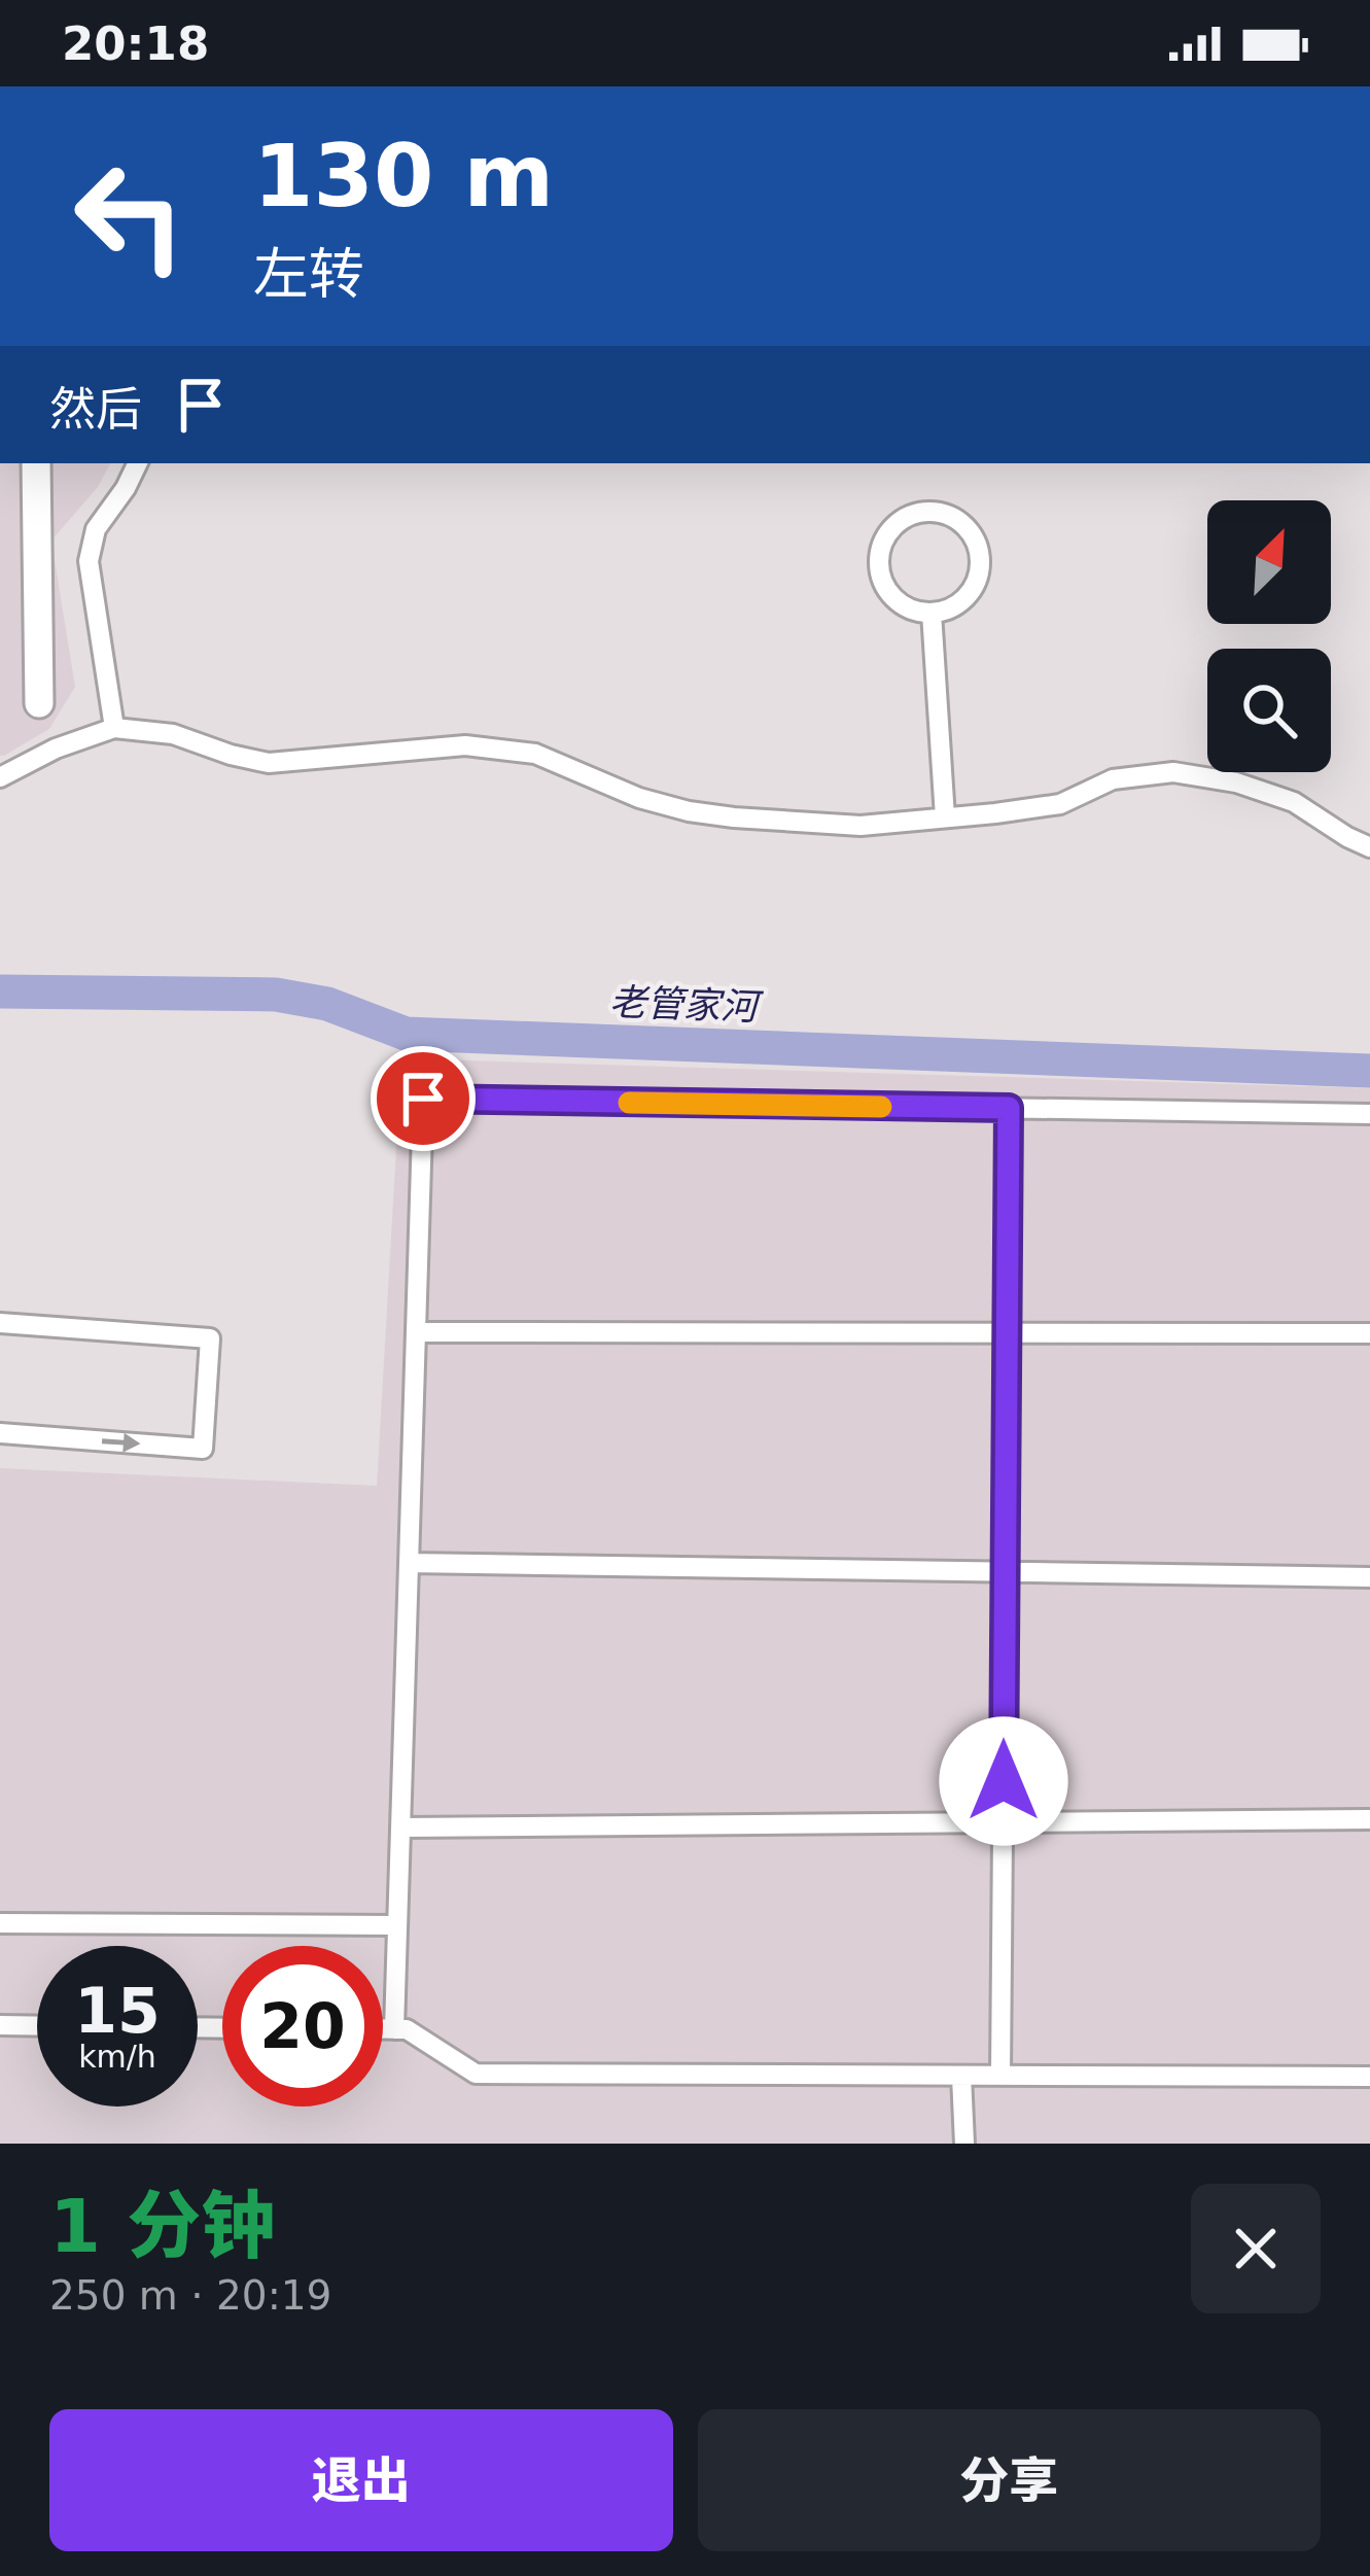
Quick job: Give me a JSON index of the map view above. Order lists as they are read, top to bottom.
{
  "water": ["老管家河"],
  "north": "top right",
  "page": {
    "status": "20:18",
    "turn": ["130 m", "左转"],
    "then": "然后",
    "speed": "15 km/h",
    "limit": "20",
    "heading": ["1 分钟", "250 m · 20:19"],
    "buttons": ["退出", "分享"]
  }
}
